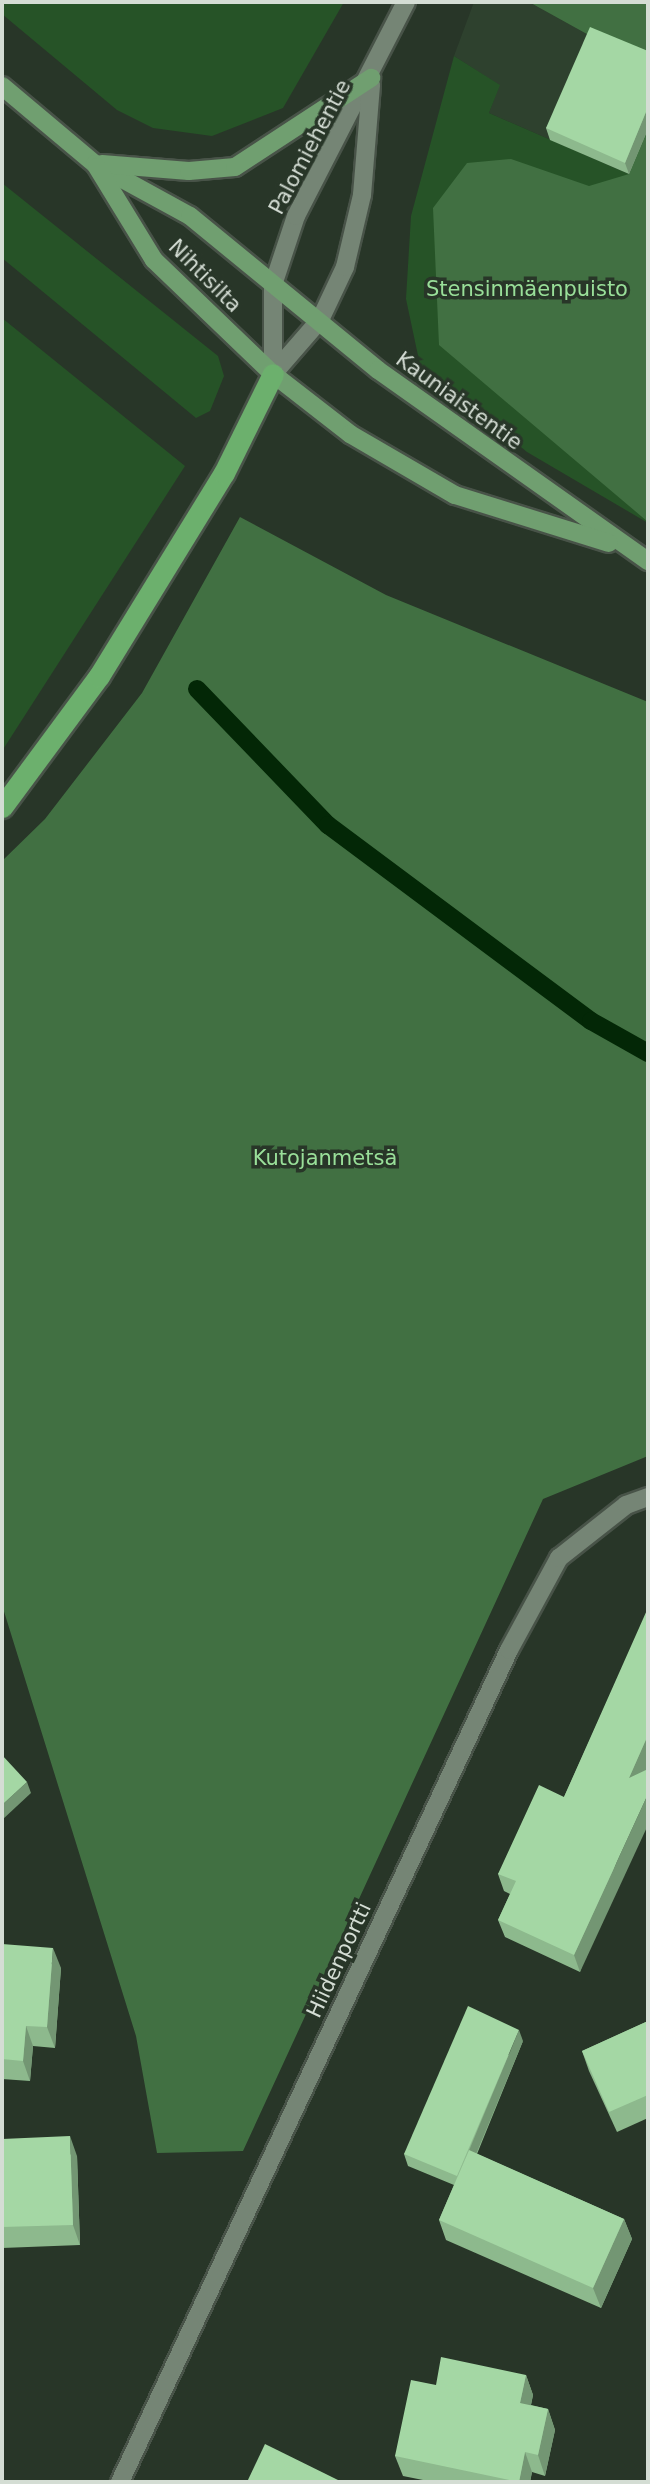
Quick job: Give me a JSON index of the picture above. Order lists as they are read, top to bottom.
{
  "streets": {
    "main road": ["Nihtisilta", "Kauniaistentie"],
    "street": ["Palomiehentie", "Hiidenportti"]
  },
  "crossings": [
    ["Palomiehentie", "Nihtisilta"],
    ["Palomiehentie", "Kauniaistentie"],
    ["Nihtisilta", "Kauniaistentie"]
  ],
  "parks": ["Stensinmäenpuisto", "Kutojanmetsä"]
}
